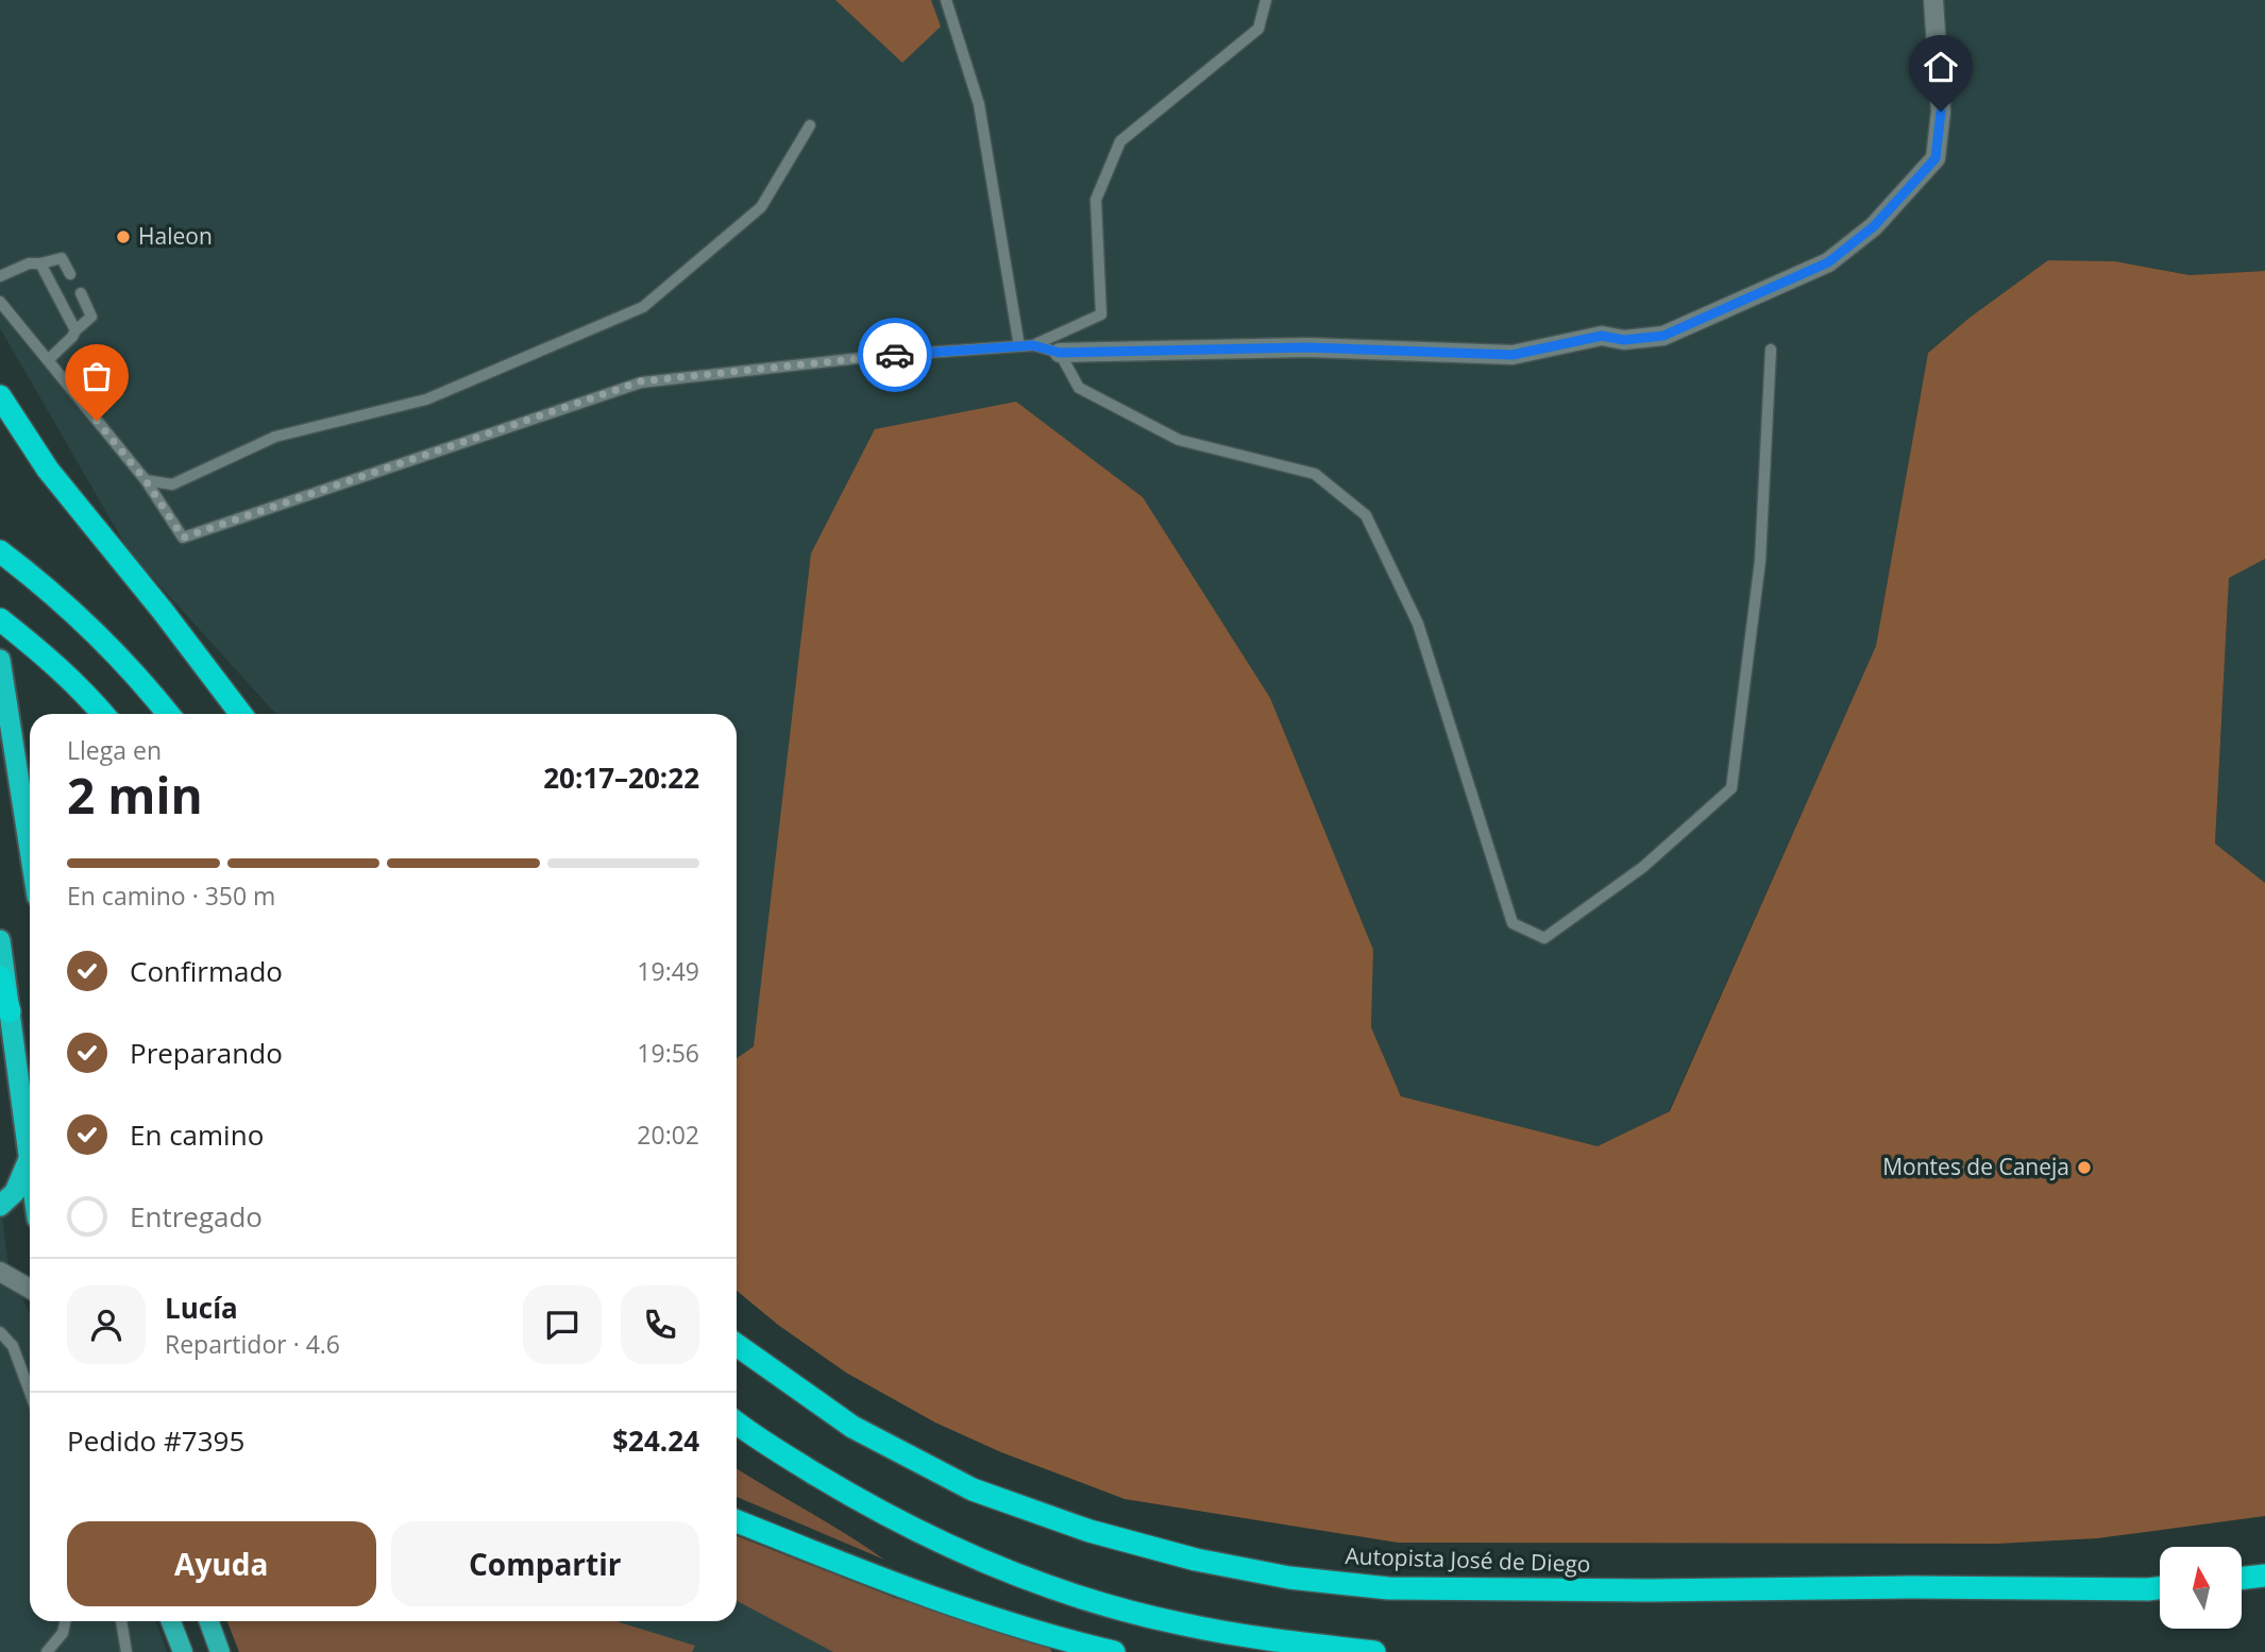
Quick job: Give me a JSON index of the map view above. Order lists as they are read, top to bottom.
{
  "streets": {
    "highway": ["Autopista José de Diego"]
  },
  "places": ["Haleon", "Montes de Caneja"],
  "north": "top",
  "page": {
    "heading": ["2 min", "Llega en", "20:17–20:22"],
    "panel": [
      "Lucía",
      "Repartidor · 4.6",
      "Pedido #7395",
      "$24.24"
    ],
    "bar": "En camino · 350 m",
    "list": [
      ["Confirmado", "19:49"],
      ["Preparando", "19:56"],
      ["En camino", "20:02"],
      "Entregado"
    ],
    "buttons": ["Ayuda", "Compartir"]
  }
}
